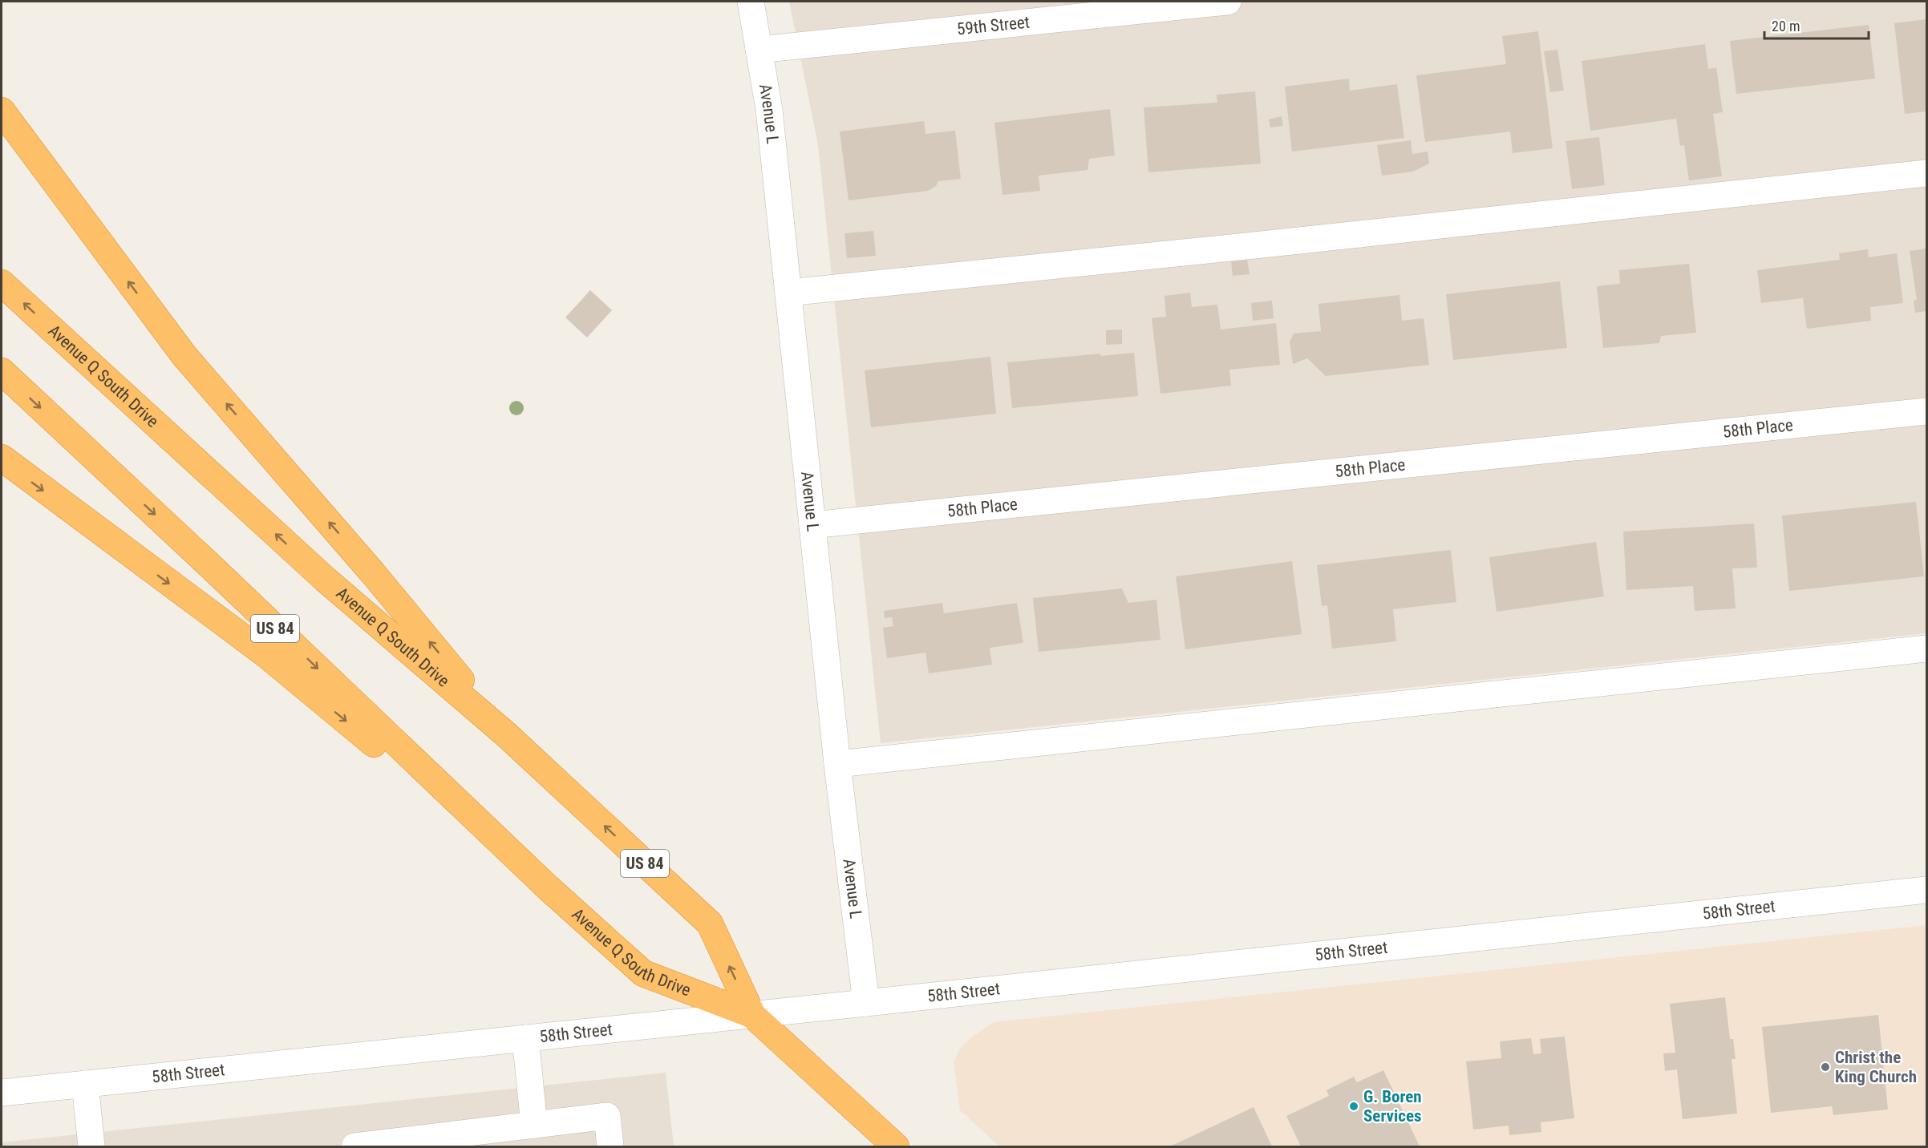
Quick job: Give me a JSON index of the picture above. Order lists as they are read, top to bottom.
{
  "streets": {
    "highway": ["Avenue Q South Drive", "US 84"],
    "street": [
      "59th Street",
      "Avenue L",
      "58th Place",
      "58th Street"
    ]
  },
  "crossings": [
    ["59th Street", "Avenue L"],
    ["Avenue L", "58th Place"],
    ["Avenue L", "58th Street"],
    ["Avenue Q South Drive", "58th Street"]
  ],
  "places": ["Christ the King Church", "G. Boren Services"],
  "scale_bar": "20 m"
}
